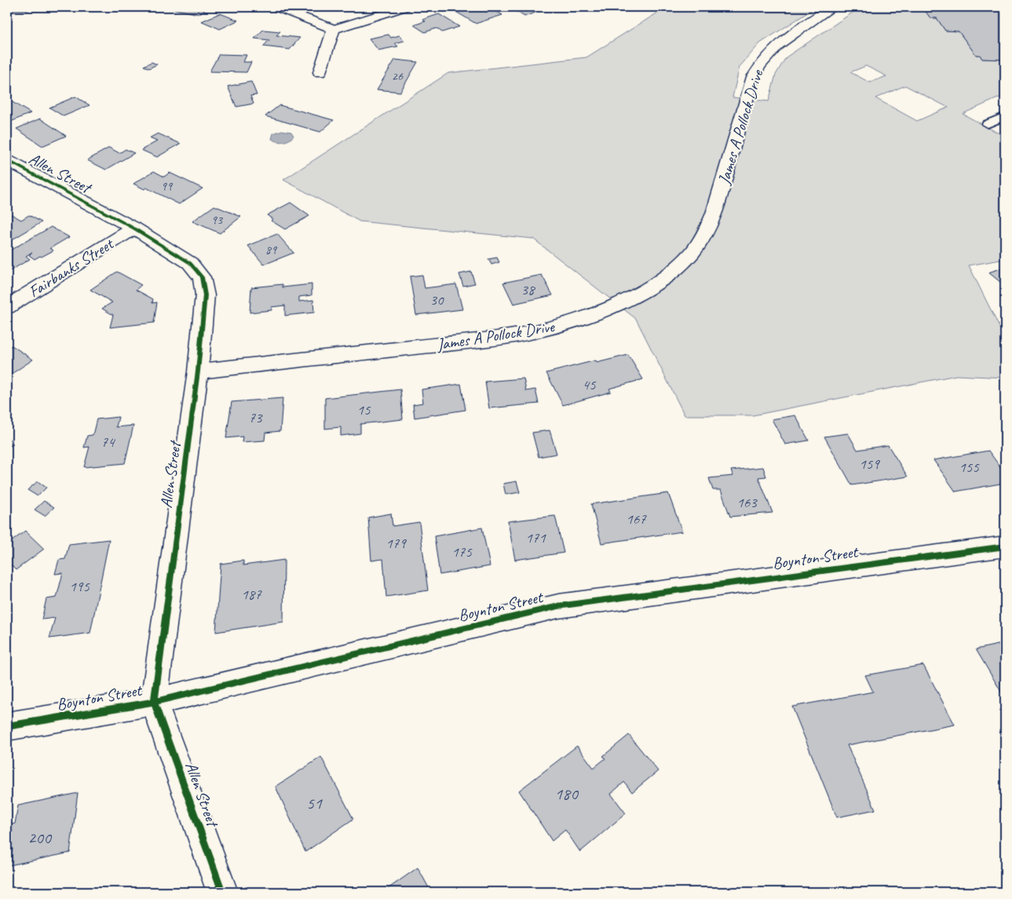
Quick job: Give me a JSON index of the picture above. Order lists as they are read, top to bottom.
{
  "streets": {
    "street": [
      "James A Pollock Drive",
      "Allen Street",
      "Fairbanks Street",
      "Boynton Street"
    ]
  },
  "crossings": [
    ["James A Pollock Drive", "Allen Street"],
    ["Allen Street", "Fairbanks Street"],
    ["Allen Street", "Boynton Street"]
  ],
  "house_numbers": [
    "26",
    "99",
    "93",
    "89",
    "38",
    "30",
    "45",
    "15",
    "73",
    "74",
    "159",
    "155",
    "163",
    "167",
    "171",
    "179",
    "175",
    "195",
    "187",
    "180",
    "51",
    "200"
  ]
}
